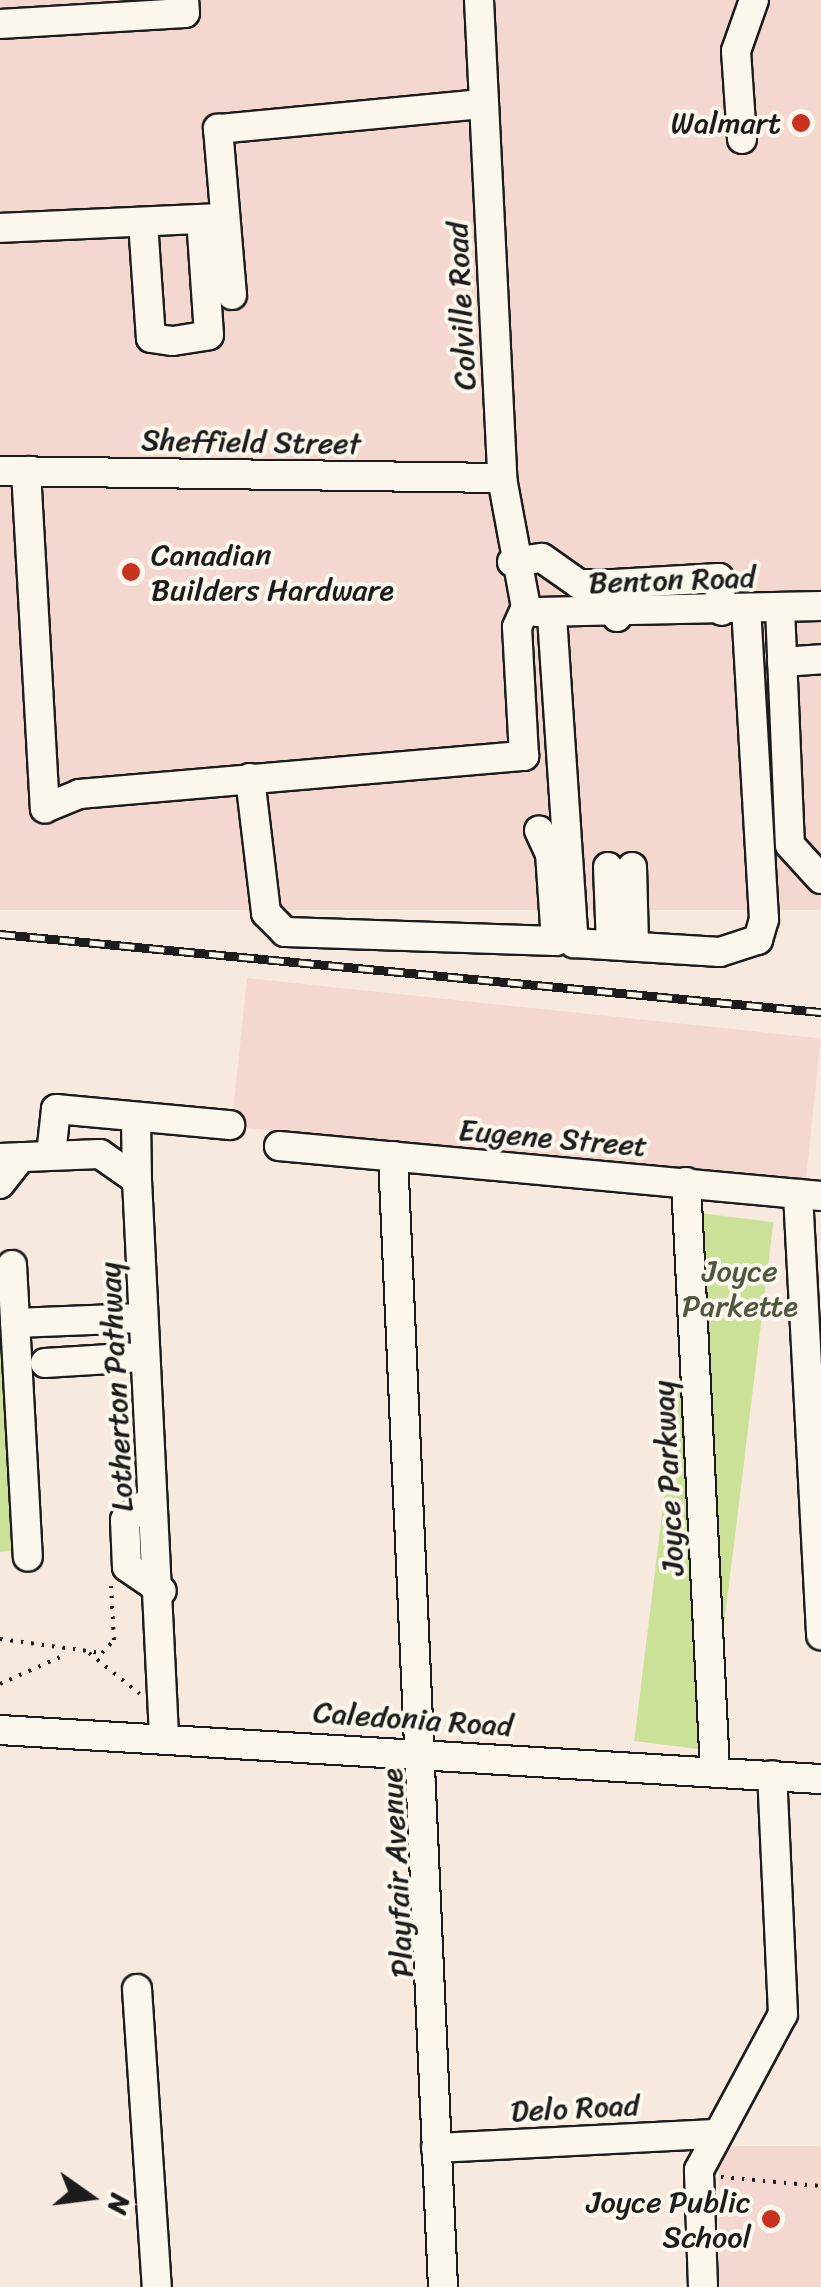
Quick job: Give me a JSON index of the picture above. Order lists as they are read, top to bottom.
{
  "streets": {
    "street": [
      "Colville Road",
      "Sheffield Street",
      "Benton Road",
      "Eugene Street",
      "Lotherton Pathway",
      "Joyce Parkway",
      "Caledonia Road",
      "Playfair Avenue",
      "Delo Road"
    ]
  },
  "crossings": [
    ["Colville Road", "Sheffield Street"],
    ["Colville Road", "Benton Road"],
    ["Eugene Street", "Joyce Parkway"],
    ["Eugene Street", "Playfair Avenue"],
    ["Lotherton Pathway", "Caledonia Road"],
    ["Joyce Parkway", "Caledonia Road"],
    ["Caledonia Road", "Playfair Avenue"],
    ["Playfair Avenue", "Delo Road"]
  ],
  "parks": ["Joyce Parkette"],
  "places": ["Walmart", "Canadian Builders Hardware", "Joyce Public School"],
  "north": "right"
}
